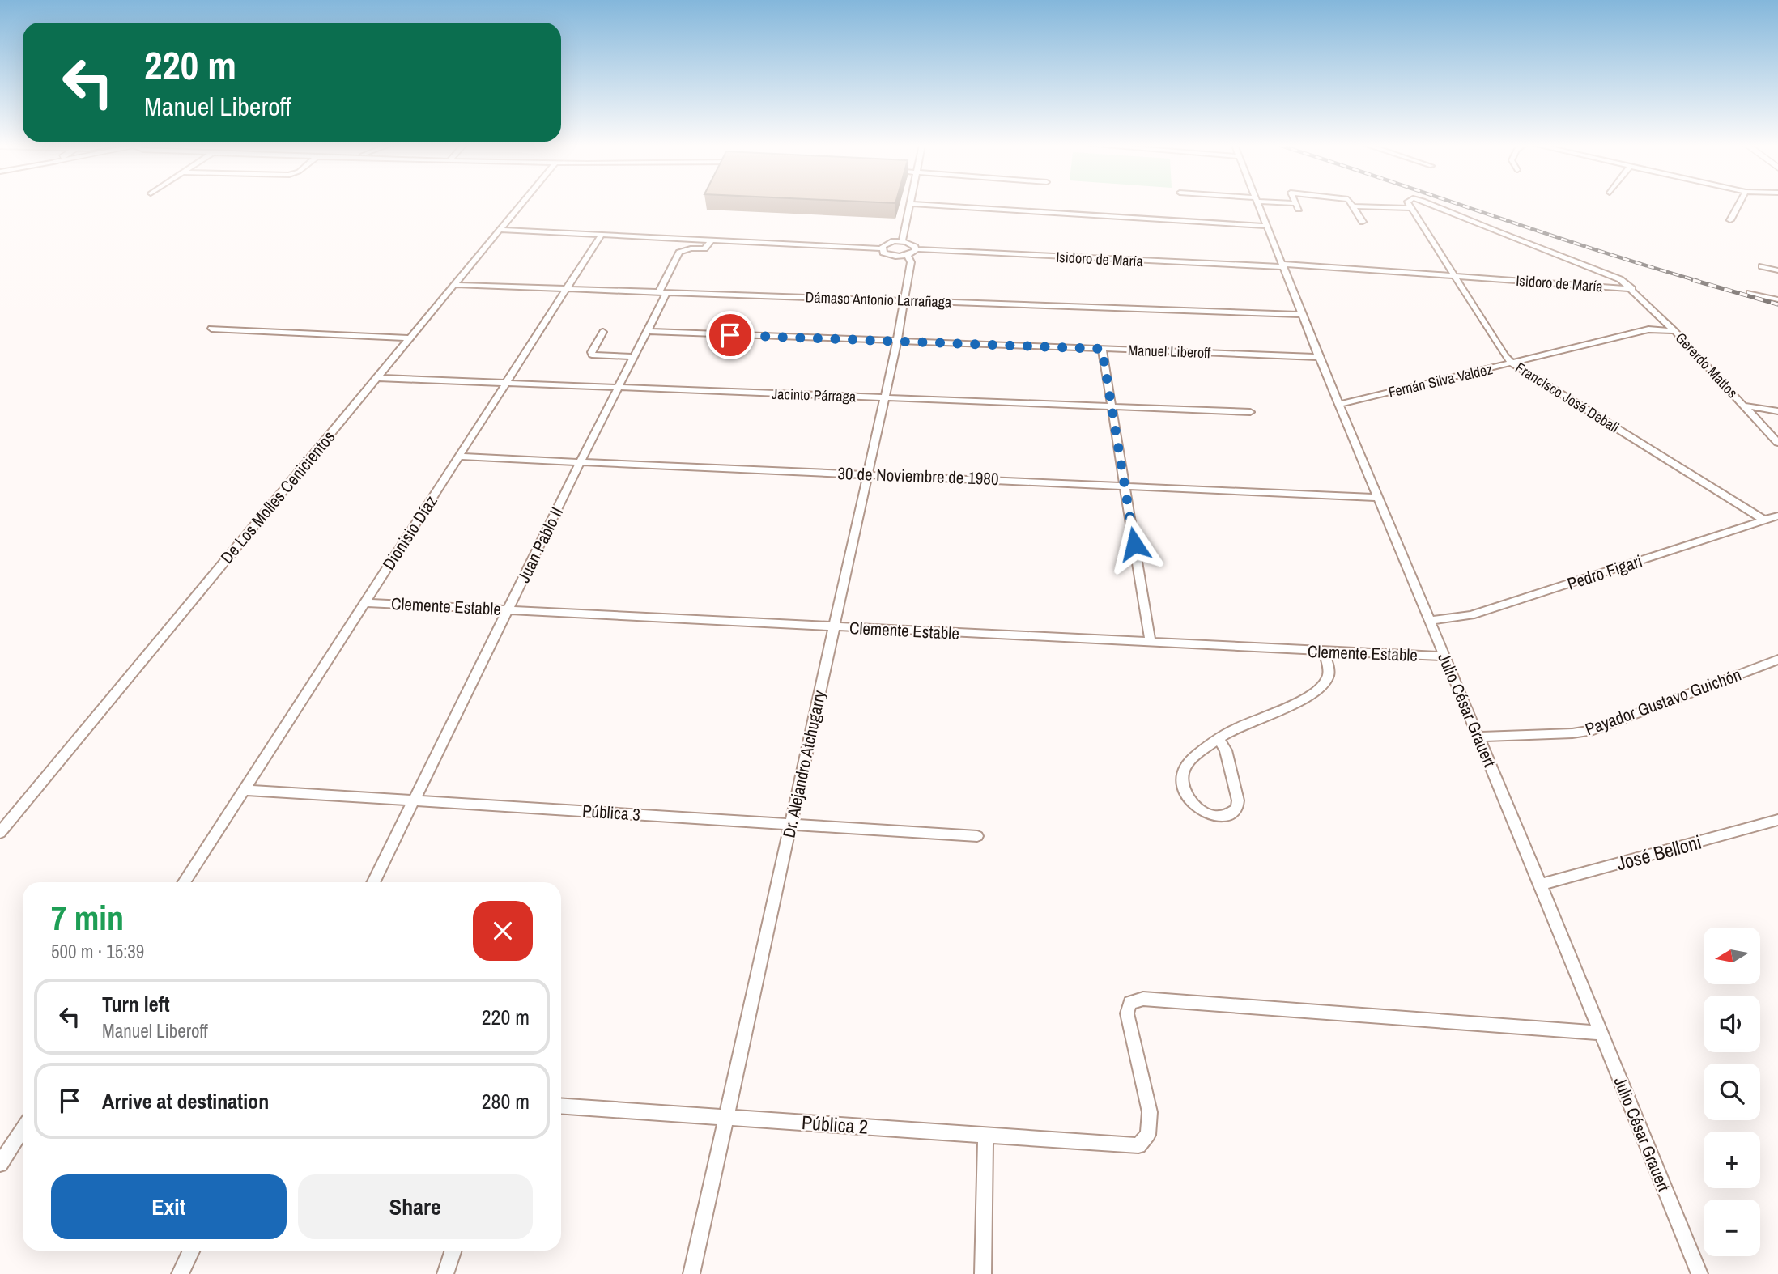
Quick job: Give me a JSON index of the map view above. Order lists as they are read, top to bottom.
{
  "streets": {
    "street": [
      "Isidoro de María",
      "Dámaso Antonio Larrañaga",
      "Manuel Liberoff",
      "Gererdo Mattos",
      "Fernán Silva Valdez",
      "Jacinto Párraga",
      "Francisco José Debali",
      "30 de Noviembre de 1980",
      "De Los Molles Cenicientos",
      "Dionisio Díaz",
      "Juan Pablo II",
      "Pedro Figari",
      "Clemente Estable",
      "Payador Gustavo Guichón",
      "Julio César Grauert",
      "Dr. Alejandro Atchugarry",
      "Pública 3",
      "José Belloni",
      "Pública 2"
    ]
  },
  "crossings": [
    ["Isidoro de María", "Gererdo Mattos"],
    ["Isidoro de María", "Francisco José Debali"],
    ["Isidoro de María", "Julio César Grauert"],
    ["Dámaso Antonio Larrañaga", "De Los Molles Cenicientos"],
    ["Dámaso Antonio Larrañaga", "Dionisio Díaz"],
    ["Dámaso Antonio Larrañaga", "Juan Pablo II"],
    ["Dámaso Antonio Larrañaga", "Julio César Grauert"],
    ["Dámaso Antonio Larrañaga", "Dr. Alejandro Atchugarry"],
    ["Manuel Liberoff", "Juan Pablo II"],
    ["Manuel Liberoff", "Julio César Grauert"],
    ["Manuel Liberoff", "Dr. Alejandro Atchugarry"],
    ["Gererdo Mattos", "Fernán Silva Valdez"],
    ["Gererdo Mattos", "Francisco José Debali"],
    ["Fernán Silva Valdez", "Francisco José Debali"],
    ["Fernán Silva Valdez", "Julio César Grauert"],
    ["Jacinto Párraga", "De Los Molles Cenicientos"],
    ["Jacinto Párraga", "Dionisio Díaz"],
    ["Jacinto Párraga", "Juan Pablo II"],
    ["Jacinto Párraga", "Dr. Alejandro Atchugarry"],
    ["Francisco José Debali", "Pedro Figari"],
    ["30 de Noviembre de 1980", "Dionisio Díaz"],
    ["30 de Noviembre de 1980", "Juan Pablo II"],
    ["30 de Noviembre de 1980", "Julio César Grauert"],
    ["30 de Noviembre de 1980", "Dr. Alejandro Atchugarry"],
    ["Dionisio Díaz", "Clemente Estable"],
    ["Dionisio Díaz", "Pública 3"],
    ["Juan Pablo II", "Clemente Estable"],
    ["Juan Pablo II", "Pública 3"],
    ["Pedro Figari", "Julio César Grauert"],
    ["Clemente Estable", "Julio César Grauert"],
    ["Clemente Estable", "Dr. Alejandro Atchugarry"],
    ["Payador Gustavo Guichón", "Julio César Grauert"],
    ["Julio César Grauert", "José Belloni"],
    ["Julio César Grauert", "Pública 2"],
    ["Dr. Alejandro Atchugarry", "Pública 3"],
    ["Dr. Alejandro Atchugarry", "Pública 2"]
  ],
  "north": "left",
  "page": {
    "turn": ["220 m", "Manuel Liberoff"],
    "heading": ["7 min", "500 m · 15:39"],
    "map_buttons": ["+", "−"],
    "list": [
      {
        "name": "Turn left",
        "note": "Manuel Liberoff",
        "value": "220 m"
      },
      {
        "name": "Arrive at destination",
        "value": "280 m"
      }
    ],
    "buttons": ["Exit", "Share"]
  }
}
